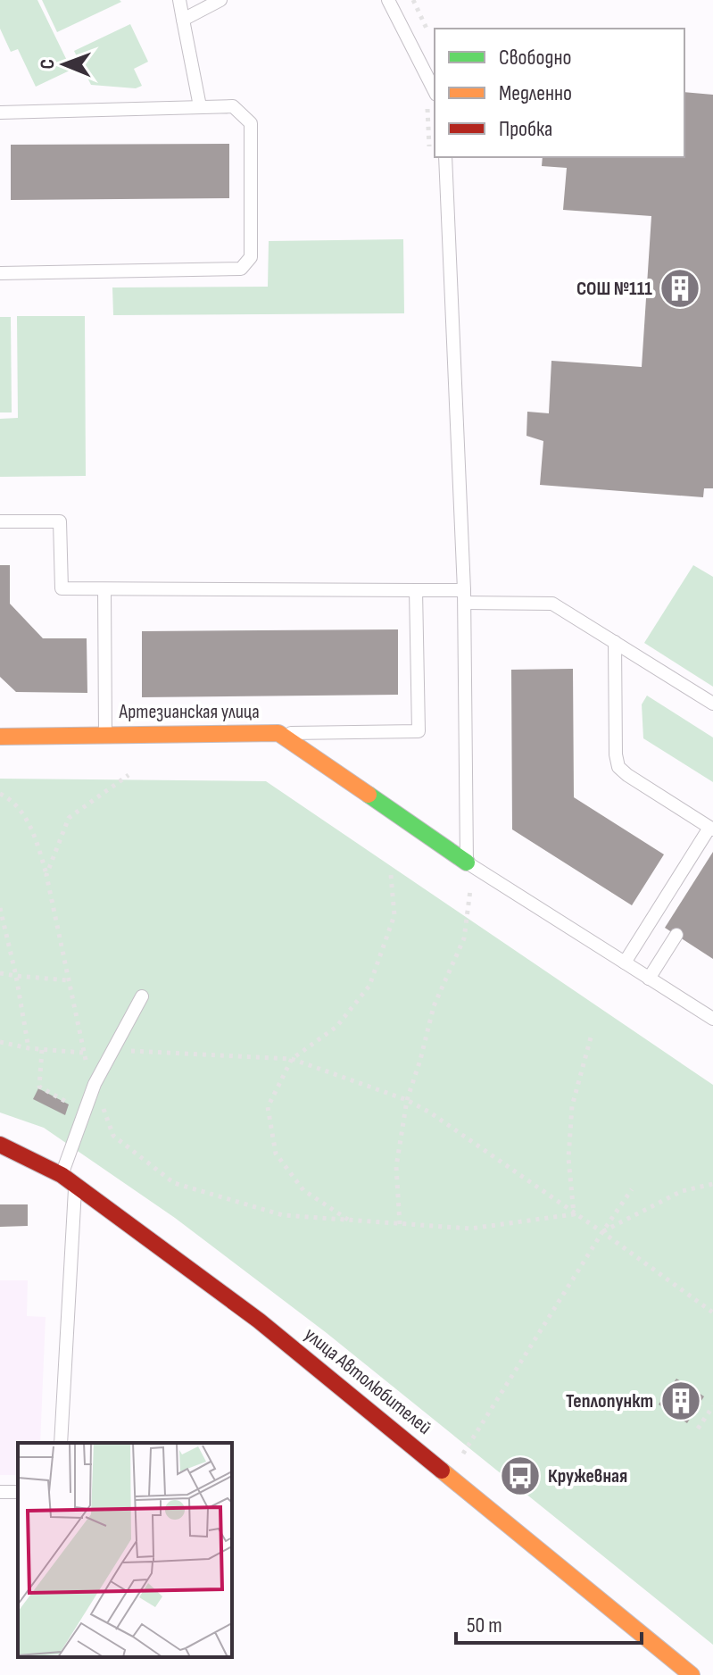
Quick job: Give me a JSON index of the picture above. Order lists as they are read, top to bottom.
{
  "streets": {
    "street": ["Артезианская улица", "улица Автолюбителей"]
  },
  "places": {
    "building": ["СОШ №111", "Теплопункт"],
    "bus stop": ["Кружевная"]
  },
  "legend": ["Свободно", "Медленно", "Пробка"],
  "scale_bar": "50 m",
  "north": "left"
}
